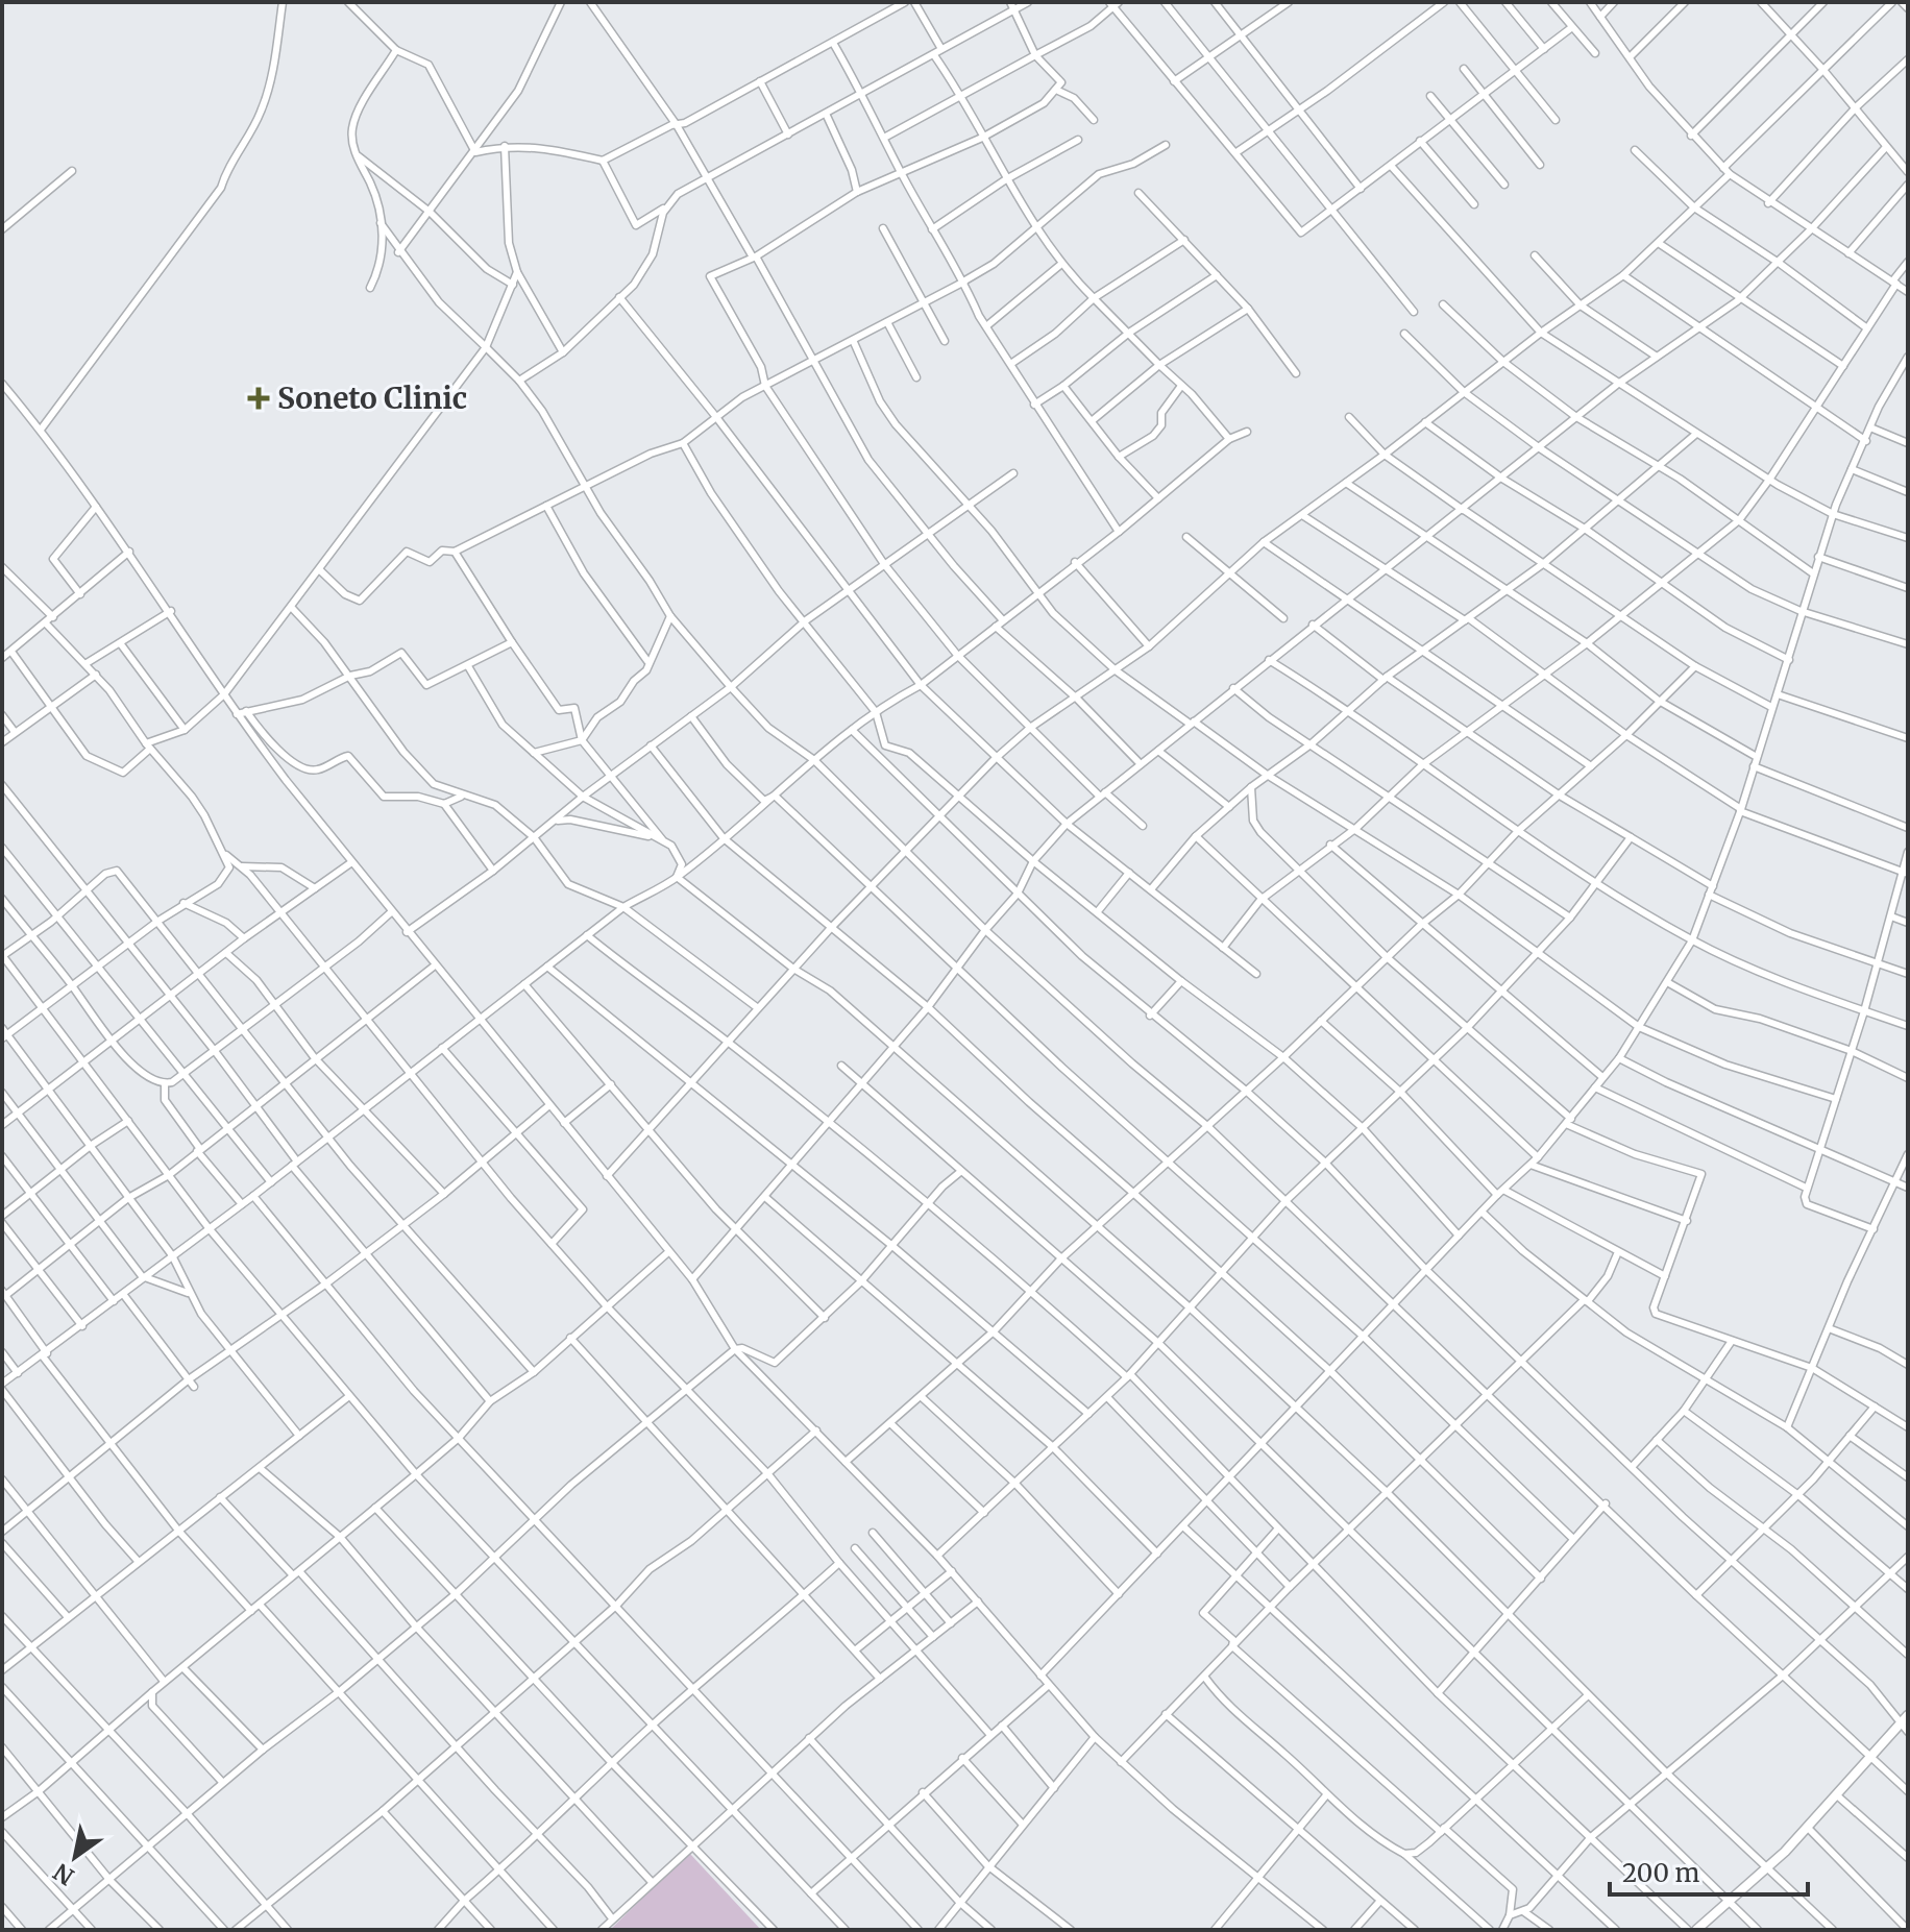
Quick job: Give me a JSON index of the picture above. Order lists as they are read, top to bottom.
{
  "places": {
    "health": ["Soneto Clinic"]
  },
  "scale_bar": "200 m",
  "north": "bottom left"
}
